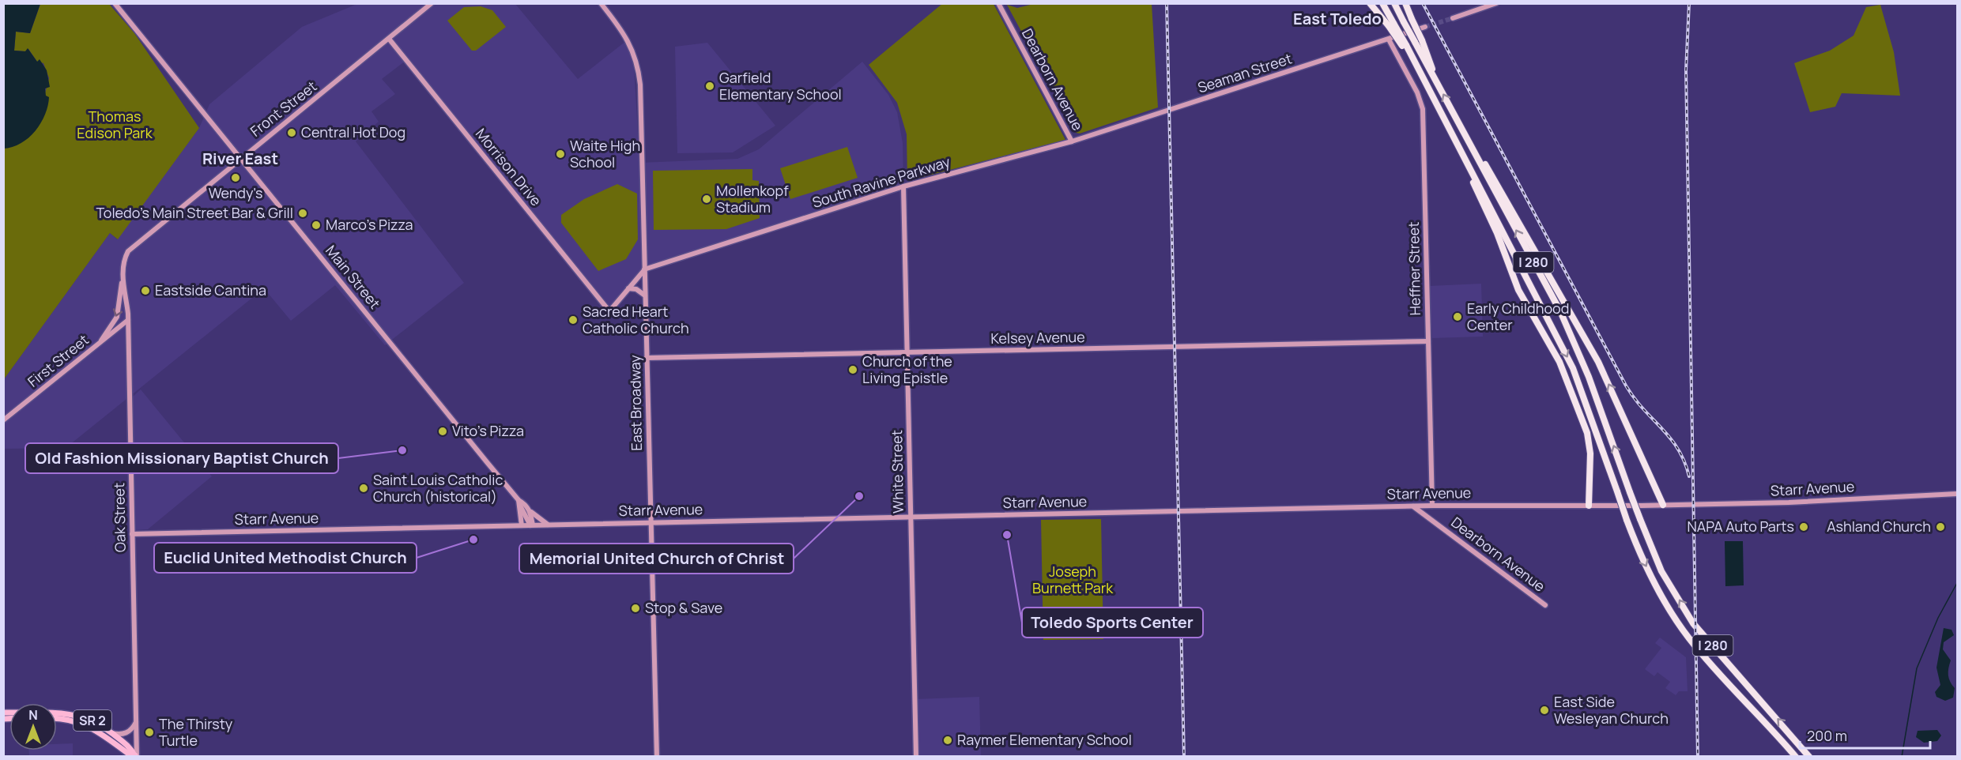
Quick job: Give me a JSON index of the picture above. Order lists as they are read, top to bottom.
{
  "streets": {
    "highway": ["I 280"],
    "main road": ["SR 2"],
    "street": [
      "Seaman Street",
      "Dearborn Avenue",
      "Front Street",
      "Morrison Drive",
      "South Ravine Parkway",
      "Heffner Street",
      "Main Street",
      "Kelsey Avenue",
      "First Street",
      "East Broadway",
      "White Street",
      "Starr Avenue",
      "Oak Street"
    ]
  },
  "crossings": [
    ["Seaman Street", "Dearborn Avenue"],
    ["Seaman Street", "South Ravine Parkway"],
    ["Seaman Street", "Heffner Street"],
    ["Dearborn Avenue", "South Ravine Parkway"],
    ["Dearborn Avenue", "Starr Avenue"],
    ["Front Street", "Morrison Drive"],
    ["Front Street", "Main Street"],
    ["Front Street", "Oak Street"],
    ["South Ravine Parkway", "East Broadway"],
    ["South Ravine Parkway", "White Street"],
    ["Heffner Street", "Kelsey Avenue"],
    ["Heffner Street", "Starr Avenue"],
    ["Main Street", "Starr Avenue"],
    ["Kelsey Avenue", "East Broadway"],
    ["Kelsey Avenue", "White Street"],
    ["First Street", "Oak Street"],
    ["East Broadway", "Starr Avenue"],
    ["White Street", "Starr Avenue"],
    ["Starr Avenue", "Oak Street"],
    ["Oak Street", "SR 2"]
  ],
  "districts": ["East Toledo", "River East"],
  "parks": ["Thomas Edison Park", "Joseph Burnett Park"],
  "places": [
    "Garfield Elementary School",
    "Central Hot Dog",
    "Waite High School",
    "Wendy's",
    "Mollenkopf Stadium",
    "Toledo's Main Street Bar & Grill",
    "Marco's Pizza",
    "Eastside Cantina",
    "Early Childhood Center",
    "Sacred Heart Catholic Church",
    "Church of the Living Epistle",
    "Vito's Pizza",
    "Old Fashion Missionary Baptist Church",
    "Saint Louis Catholic Church (historical)",
    "Memorial United Church of Christ",
    "NAPA Auto Parts",
    "Ashland Church",
    "Toledo Sports Center",
    "Euclid United Methodist Church",
    "Stop & Save",
    "East Side Wesleyan Church",
    "The Thirsty Turtle",
    "Raymer Elementary School"
  ],
  "scale_bar": "200 m",
  "north": "top"
}
